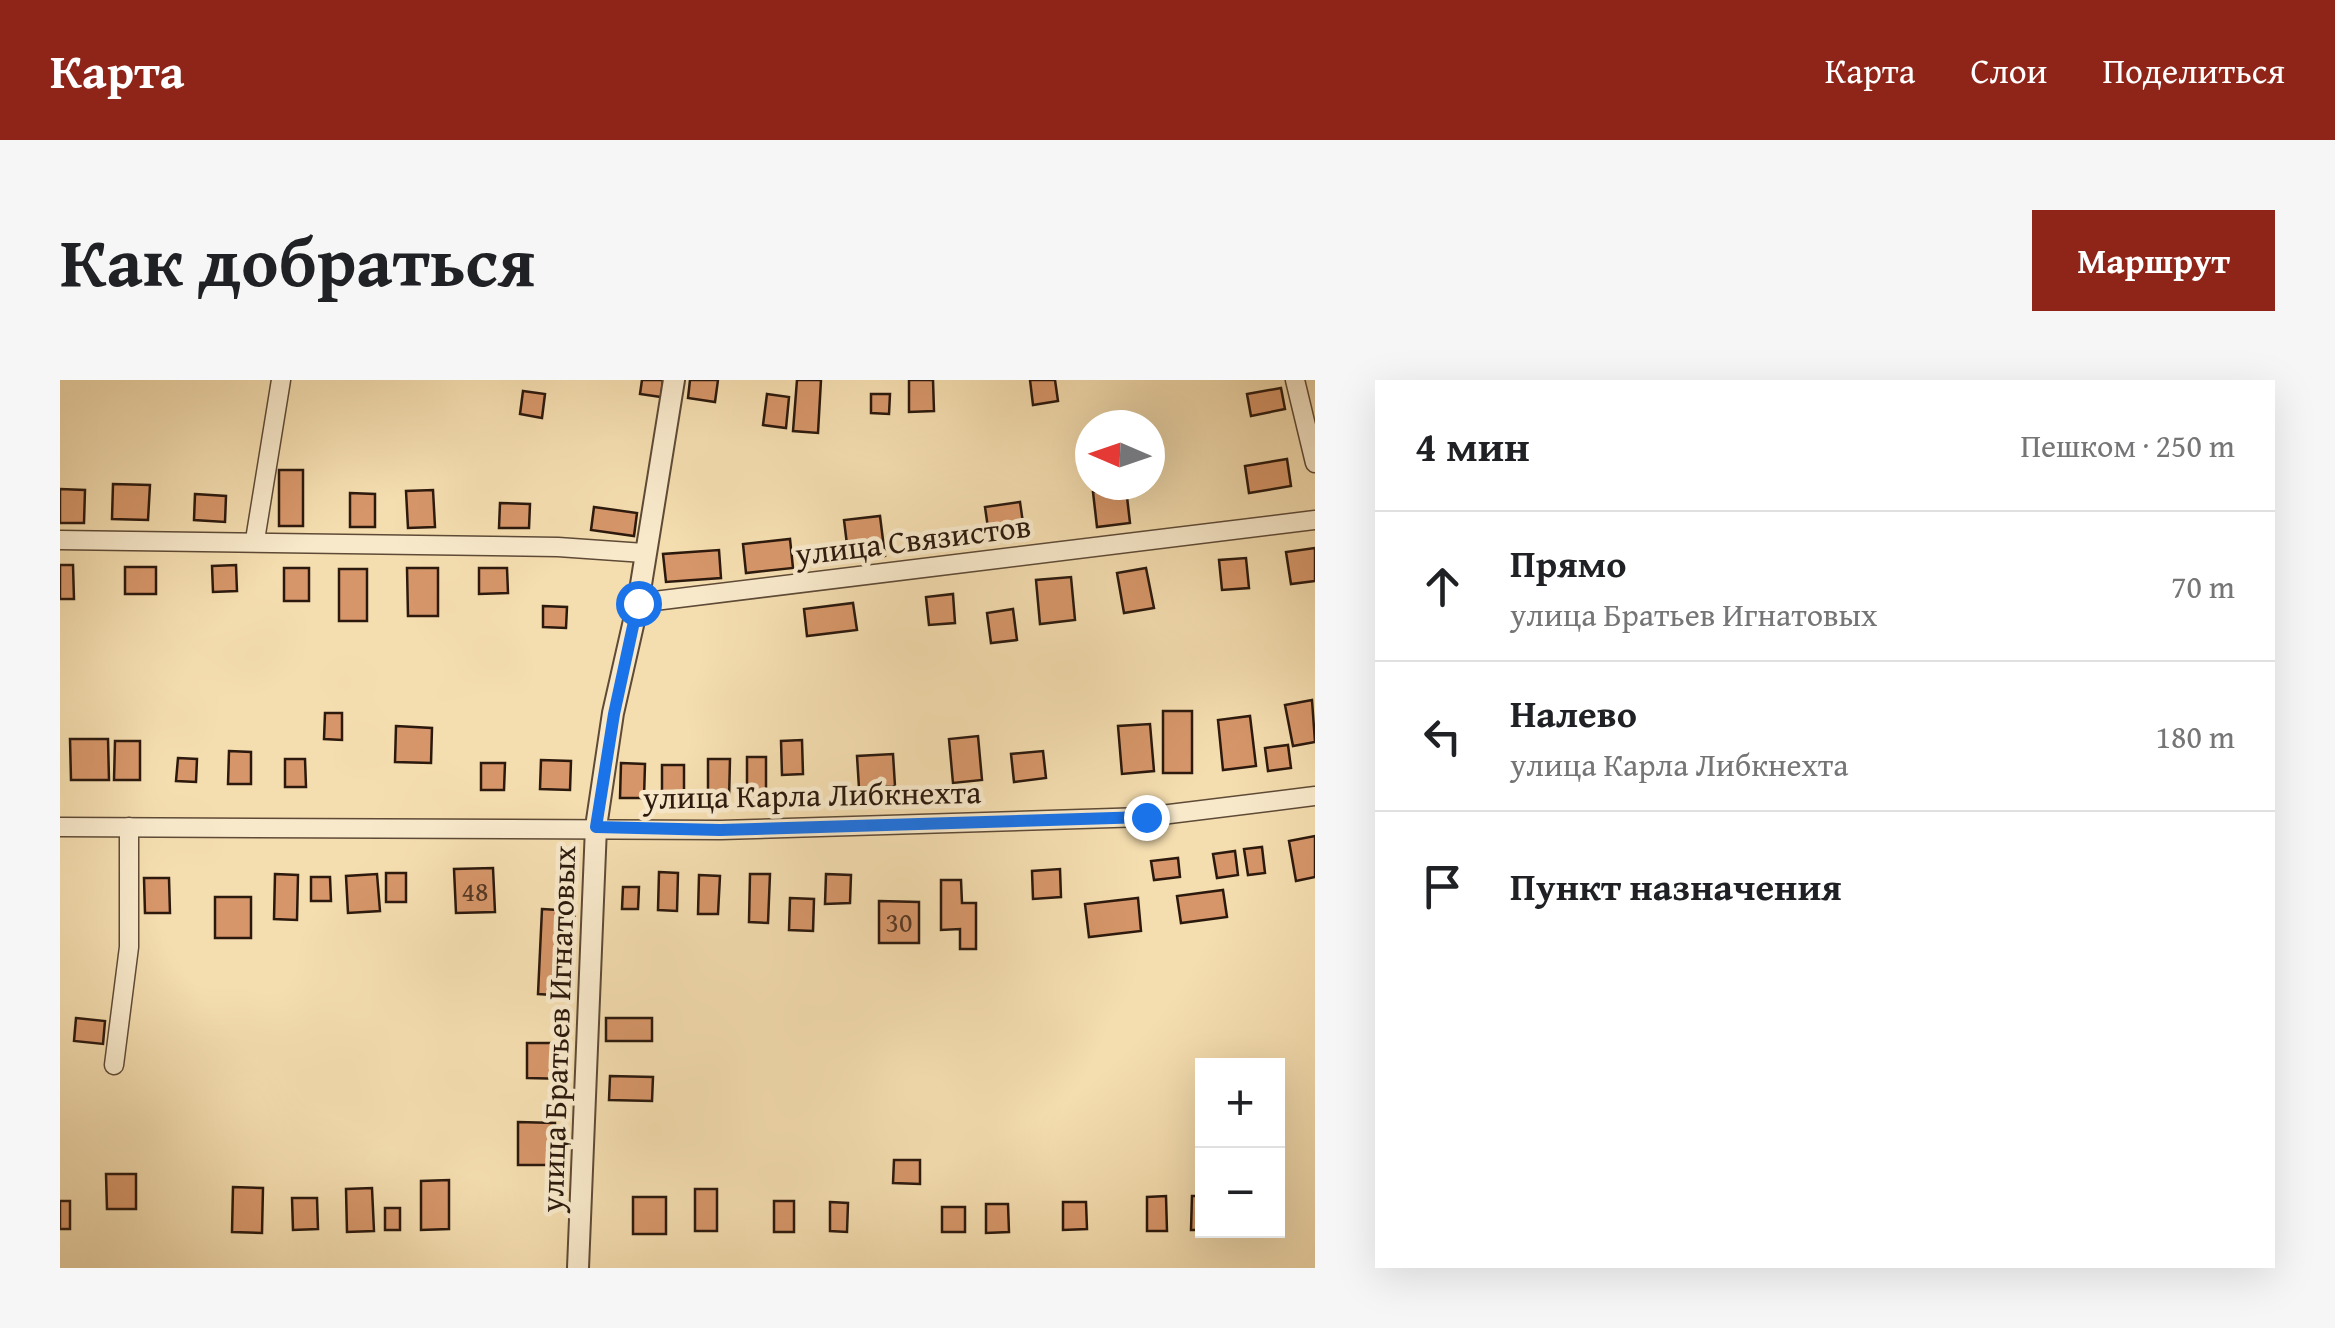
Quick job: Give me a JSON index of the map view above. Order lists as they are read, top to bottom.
{
  "streets": {
    "street": ["улица Связистов", "улица Карла Либкнехта", "улица Братьев Игнатовых"]
  },
  "crossings": [
    ["улица Связистов", "улица Братьев Игнатовых"],
    ["улица Карла Либкнехта", "улица Братьев Игнатовых"]
  ],
  "house_numbers": ["48", "30"],
  "north": "left",
  "page": {
    "header": "Карта",
    "nav": ["Карта", "Слои", "Поделиться"],
    "title": "Как добраться",
    "buttons": "Маршрут",
    "heading": ["4 мин", "Пешком · 250 m"],
    "list": [
      ["Прямо", "улица Братьев Игнатовых", "70 m"],
      ["Налево", "улица Карла Либкнехта", "180 m"],
      "Пункт назначения"
    ],
    "map_buttons": ["+", "−"]
  }
}
